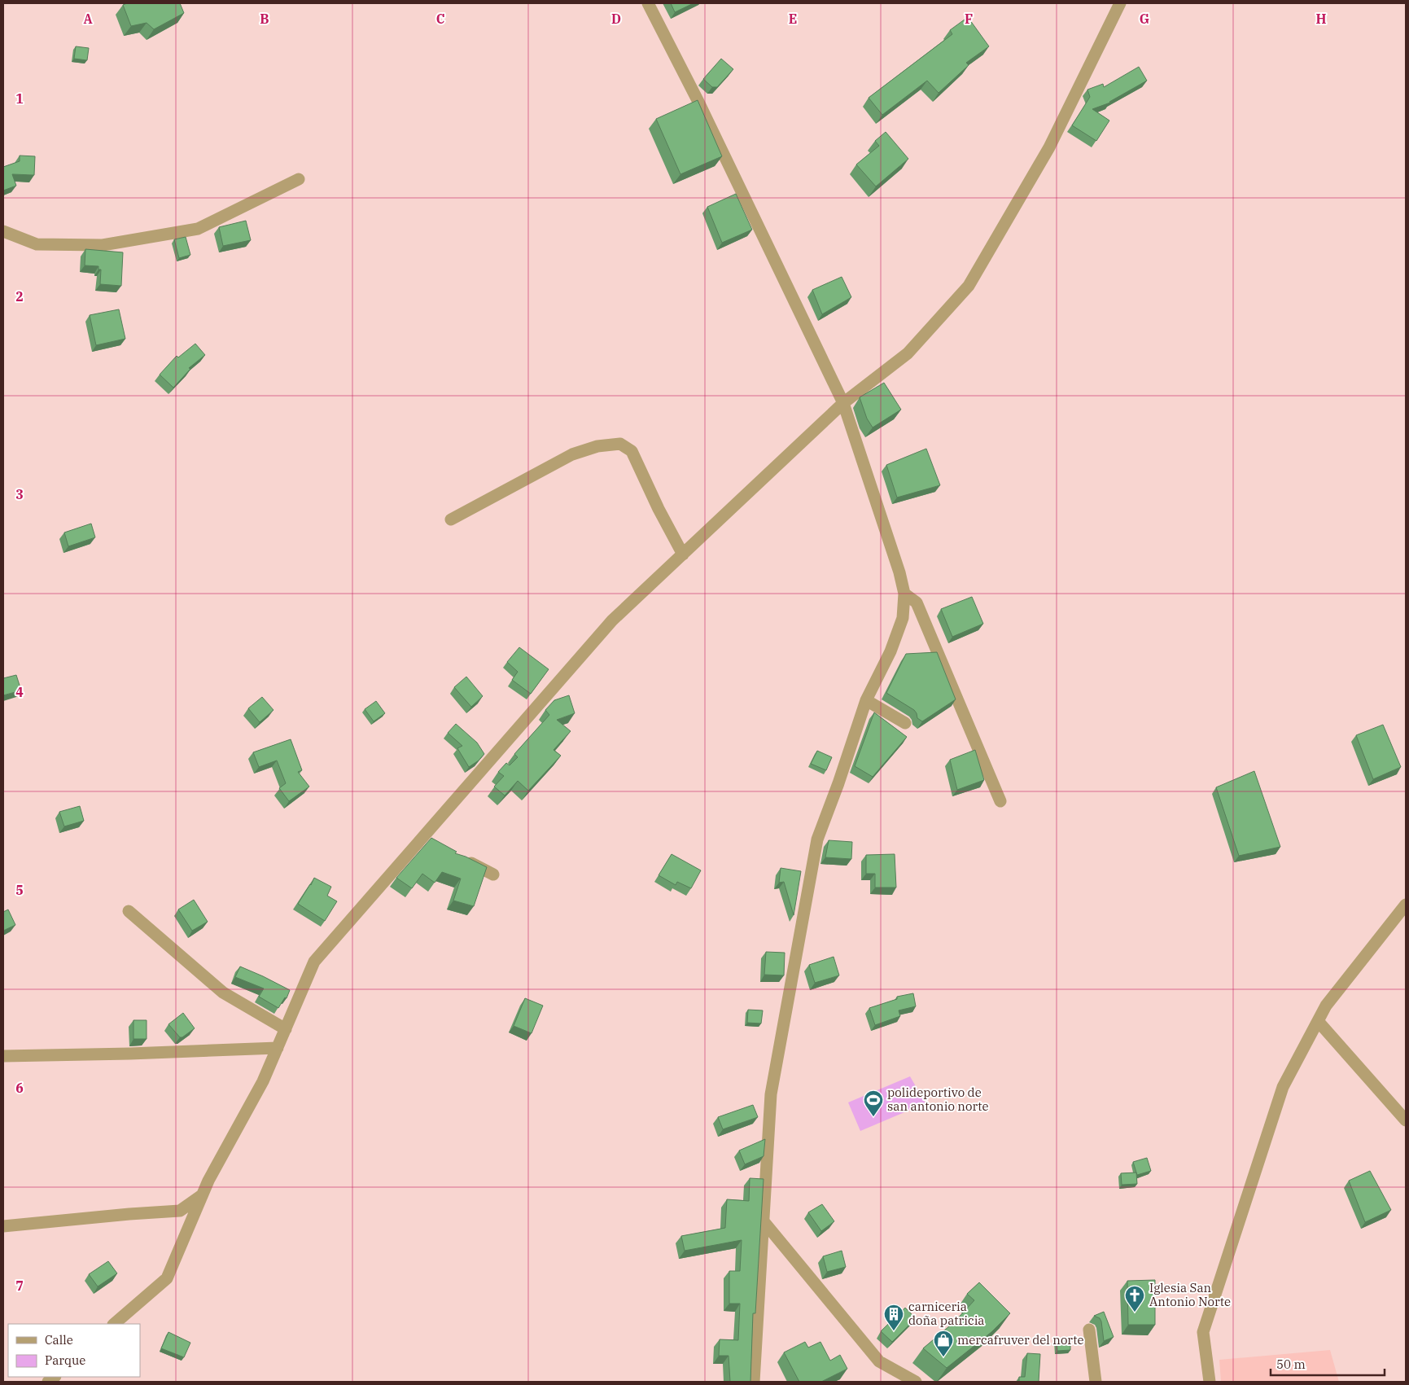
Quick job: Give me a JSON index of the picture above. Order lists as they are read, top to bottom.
{
  "places": {
    "sports": ["polideportivo de san antonio norte"],
    "church": ["Iglesia San Antonio Norte"],
    "building": ["carniceria doña patricia"],
    "shop": ["mercafruver del norte"]
  },
  "legend": ["Calle", "Parque"],
  "scale_bar": "50 m",
  "grid": {
    "columns": [
      "A",
      "B",
      "C",
      "D",
      "E",
      "F",
      "G",
      "H"
    ],
    "rows": [
      "1",
      "2",
      "3",
      "4",
      "5",
      "6",
      "7"
    ]
  }
}
